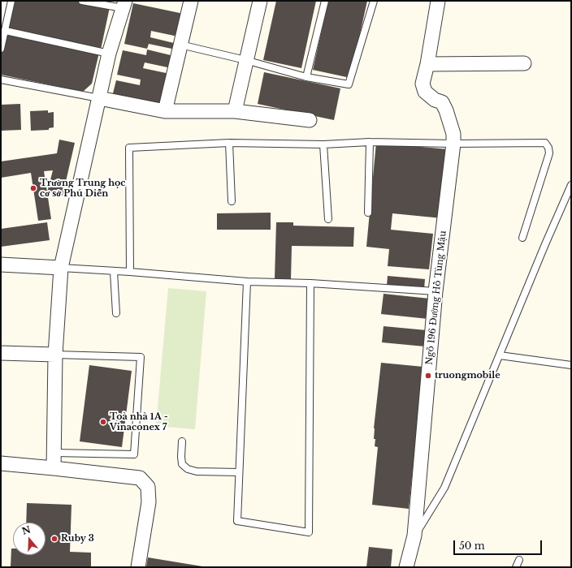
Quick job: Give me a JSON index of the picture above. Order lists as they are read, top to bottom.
{
  "streets": {
    "street": ["Ngõ 196 Đường Hồ Tùng Mậu"]
  },
  "places": [
    "Trường Trung học cơ sở Phú Diễn",
    "truongmobile",
    "Toà nhà 1A - Vinaconex 7",
    "Ruby 3"
  ],
  "scale_bar": "50 m",
  "north": "top"
}
